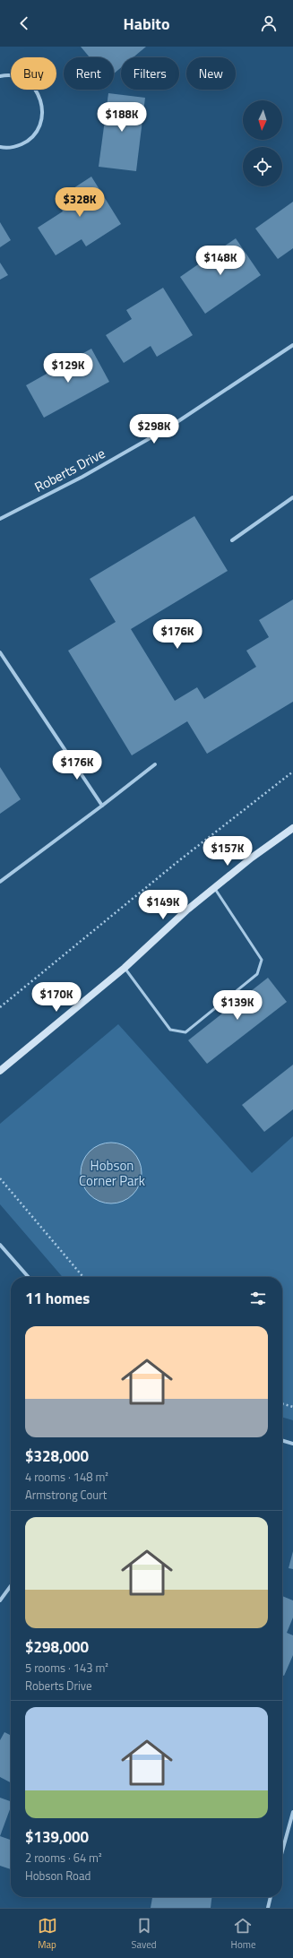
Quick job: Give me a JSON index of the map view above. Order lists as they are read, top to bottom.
{
  "streets": {
    "street": ["Roberts Drive"]
  },
  "parks": ["Hobson Corner Park"],
  "north": "bottom",
  "page": {
    "header": "Habito",
    "chip": [
      "Buy",
      "Rent",
      "Filters",
      "New"
    ],
    "price": [
      "$188K",
      "$328K",
      "$148K",
      "$129K",
      "$298K",
      "$176K",
      "$176K",
      "$157K",
      "$149K",
      "$170K",
      "$139K"
    ],
    "heading": "11 homes",
    "list": [
      {
        "name": "$328,000",
        "note": "4 rooms · 148 m² · Armstrong Court"
      },
      {
        "name": "$298,000",
        "note": "5 rooms · 143 m² · Roberts Drive"
      },
      {
        "name": "$139,000",
        "note": "2 rooms · 64 m² · Hobson Road"
      }
    ],
    "tabs": ["Map", "Saved", "Home"]
  }
}
